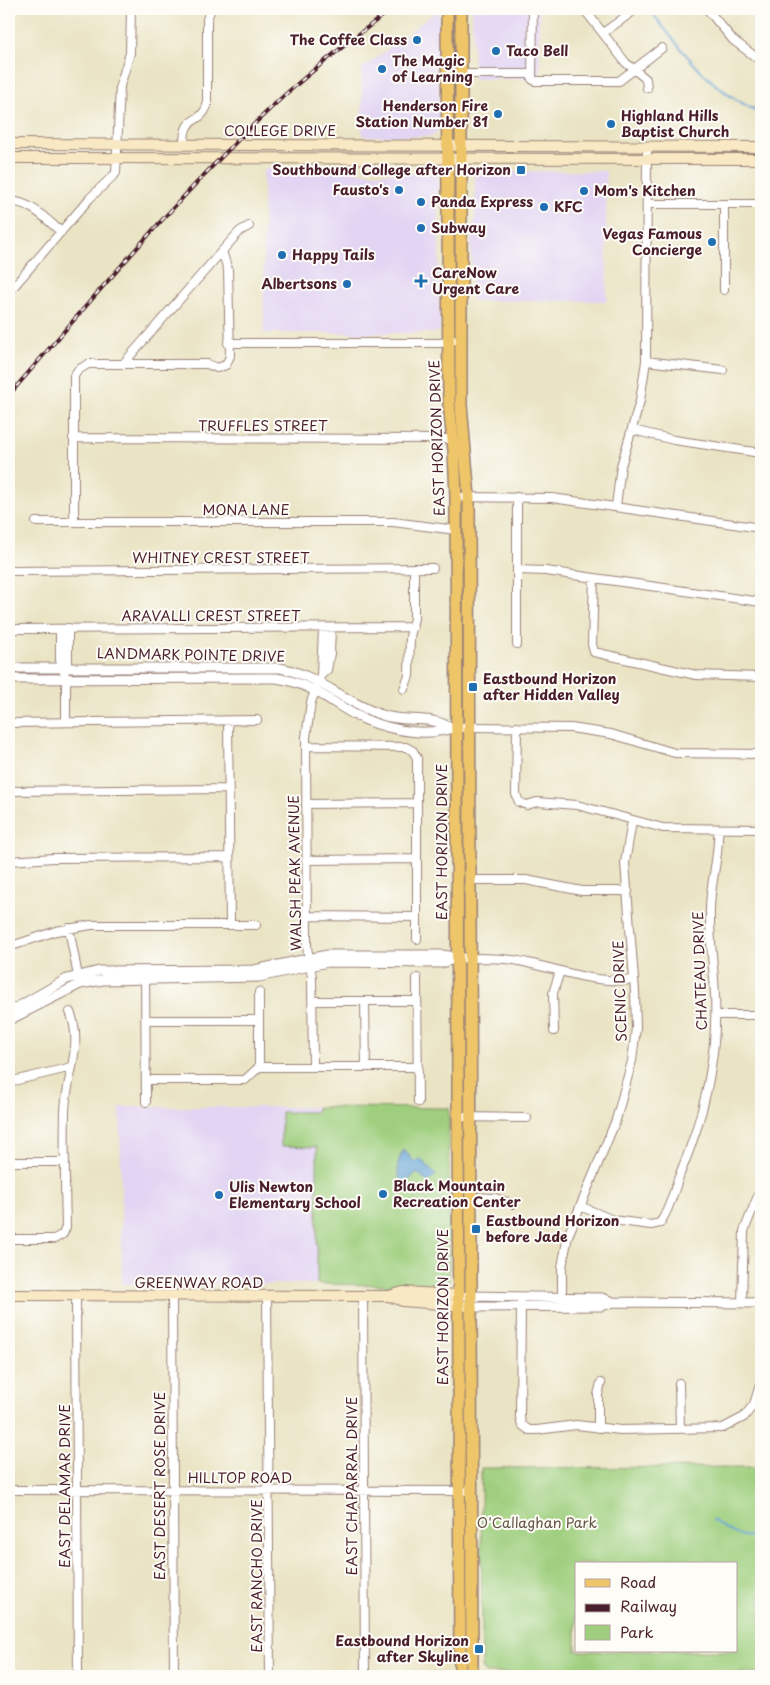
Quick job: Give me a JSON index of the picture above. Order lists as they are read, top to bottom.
{
  "streets": {
    "main road": ["COLLEGE DRIVE", "EAST HORIZON DRIVE", "GREENWAY ROAD"],
    "street": [
      "TRUFFLES STREET",
      "MONA LANE",
      "WHITNEY CREST STREET",
      "ARAVALLI CREST STREET",
      "LANDMARK POINTE DRIVE",
      "WALSH PEAK AVENUE",
      "CHATEAU DRIVE",
      "SCENIC DRIVE",
      "HILLTOP ROAD",
      "EAST DELAMAR DRIVE",
      "EAST DESERT ROSE DRIVE",
      "EAST CHAPARRAL DRIVE",
      "EAST RANCHO DRIVE"
    ]
  },
  "crossings": [
    ["COLLEGE DRIVE", "EAST HORIZON DRIVE"],
    ["TRUFFLES STREET", "EAST HORIZON DRIVE"],
    ["EAST HORIZON DRIVE", "MONA LANE"],
    ["EAST HORIZON DRIVE", "LANDMARK POINTE DRIVE"],
    ["EAST HORIZON DRIVE", "GREENWAY ROAD"],
    ["EAST HORIZON DRIVE", "HILLTOP ROAD"],
    ["ARAVALLI CREST STREET", "WALSH PEAK AVENUE"],
    ["LANDMARK POINTE DRIVE", "WALSH PEAK AVENUE"],
    ["CHATEAU DRIVE", "SCENIC DRIVE"],
    ["SCENIC DRIVE", "GREENWAY ROAD"],
    ["GREENWAY ROAD", "EAST DELAMAR DRIVE"],
    ["GREENWAY ROAD", "EAST DESERT ROSE DRIVE"],
    ["GREENWAY ROAD", "EAST CHAPARRAL DRIVE"],
    ["GREENWAY ROAD", "EAST RANCHO DRIVE"],
    ["HILLTOP ROAD", "EAST DELAMAR DRIVE"],
    ["HILLTOP ROAD", "EAST DESERT ROSE DRIVE"],
    ["HILLTOP ROAD", "EAST CHAPARRAL DRIVE"],
    ["HILLTOP ROAD", "EAST RANCHO DRIVE"]
  ],
  "parks": ["O'Callaghan Park"],
  "places": {
    "other": [
      "The Coffee Class",
      "Taco Bell",
      "The Magic of Learning",
      "Henderson Fire Station Number 81",
      "Highland Hills Baptist Church",
      "Fausto's",
      "Mom's Kitchen",
      "Panda Express",
      "KFC",
      "Subway",
      "Vegas Famous Concierge",
      "Happy Tails",
      "Albertsons",
      "Black Mountain Recreation Center",
      "Ulis Newton Elementary School"
    ],
    "transit": [
      "Southbound College after Horizon",
      "Eastbound Horizon after Hidden Valley",
      "Eastbound Horizon before Jade",
      "Eastbound Horizon after Skyline"
    ],
    "health": ["CareNow Urgent Care"]
  },
  "legend": ["Road", "Railway", "Park"]
}
